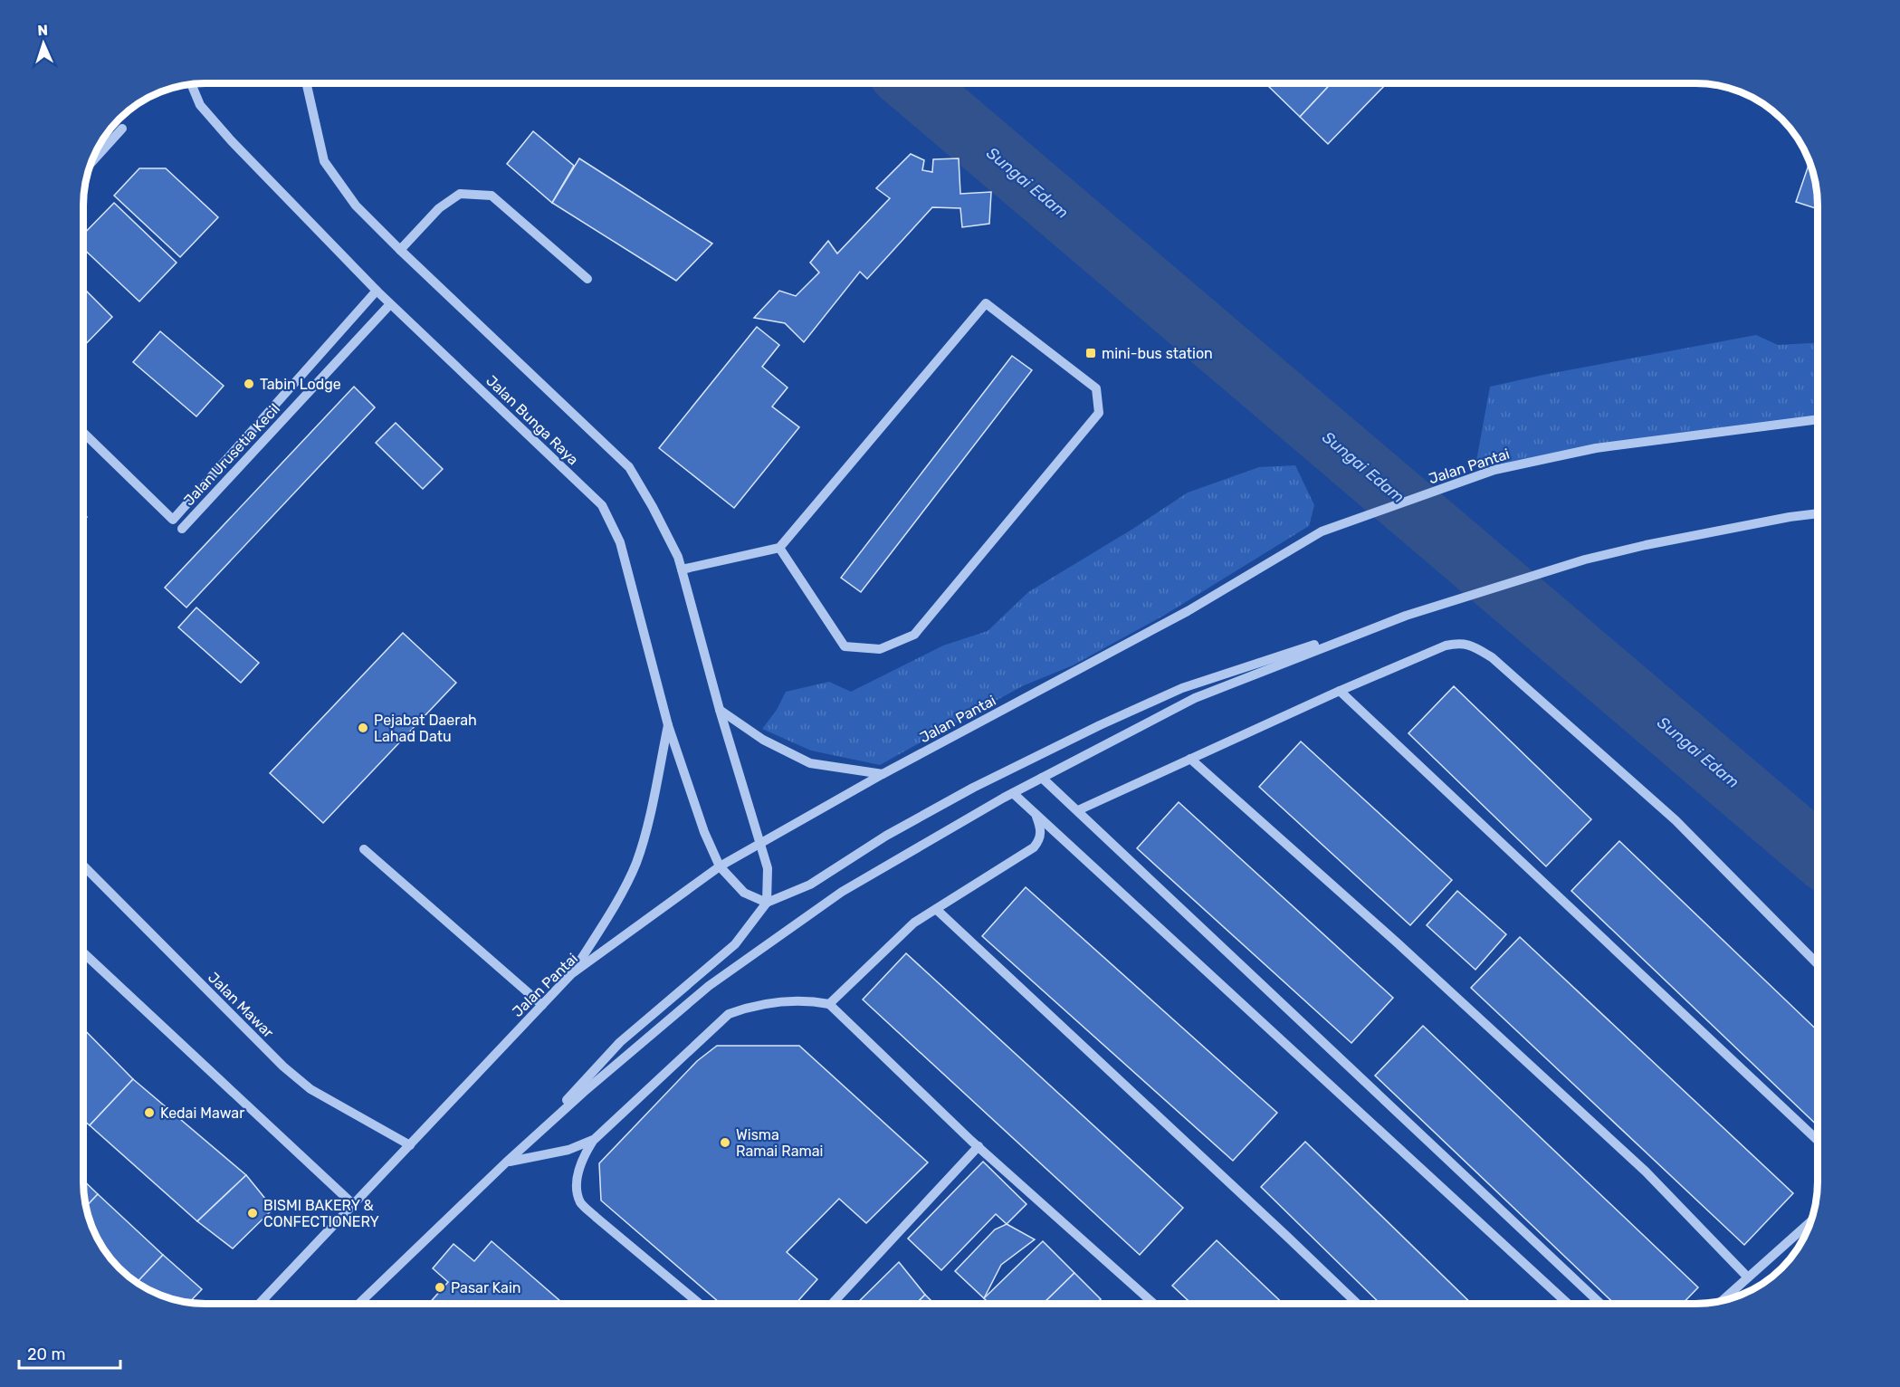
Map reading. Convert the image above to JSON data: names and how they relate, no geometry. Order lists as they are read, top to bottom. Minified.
{"streets":{"street":["Jalan Bunga Raya","Jalan Urusetia Kecil","Jalan Pantai","Jalan Mawar"]},"crossings":[["Jalan Bunga Raya","Jalan Urusetia Kecil"],["Jalan Bunga Raya","Jalan Pantai"],["Jalan Pantai","Jalan Mawar"]],"water":["Sungai Edam"],"places":{"transit":["mini-bus station"],"other":["Tabin Lodge","Pejabat Daerah Lahad Datu","Kedai Mawar","Wisma Ramai Ramai","BISMI BAKERY & CONFECTIONERY","Pasar Kain"]},"scale_bar":"20 m","north":"top"}
